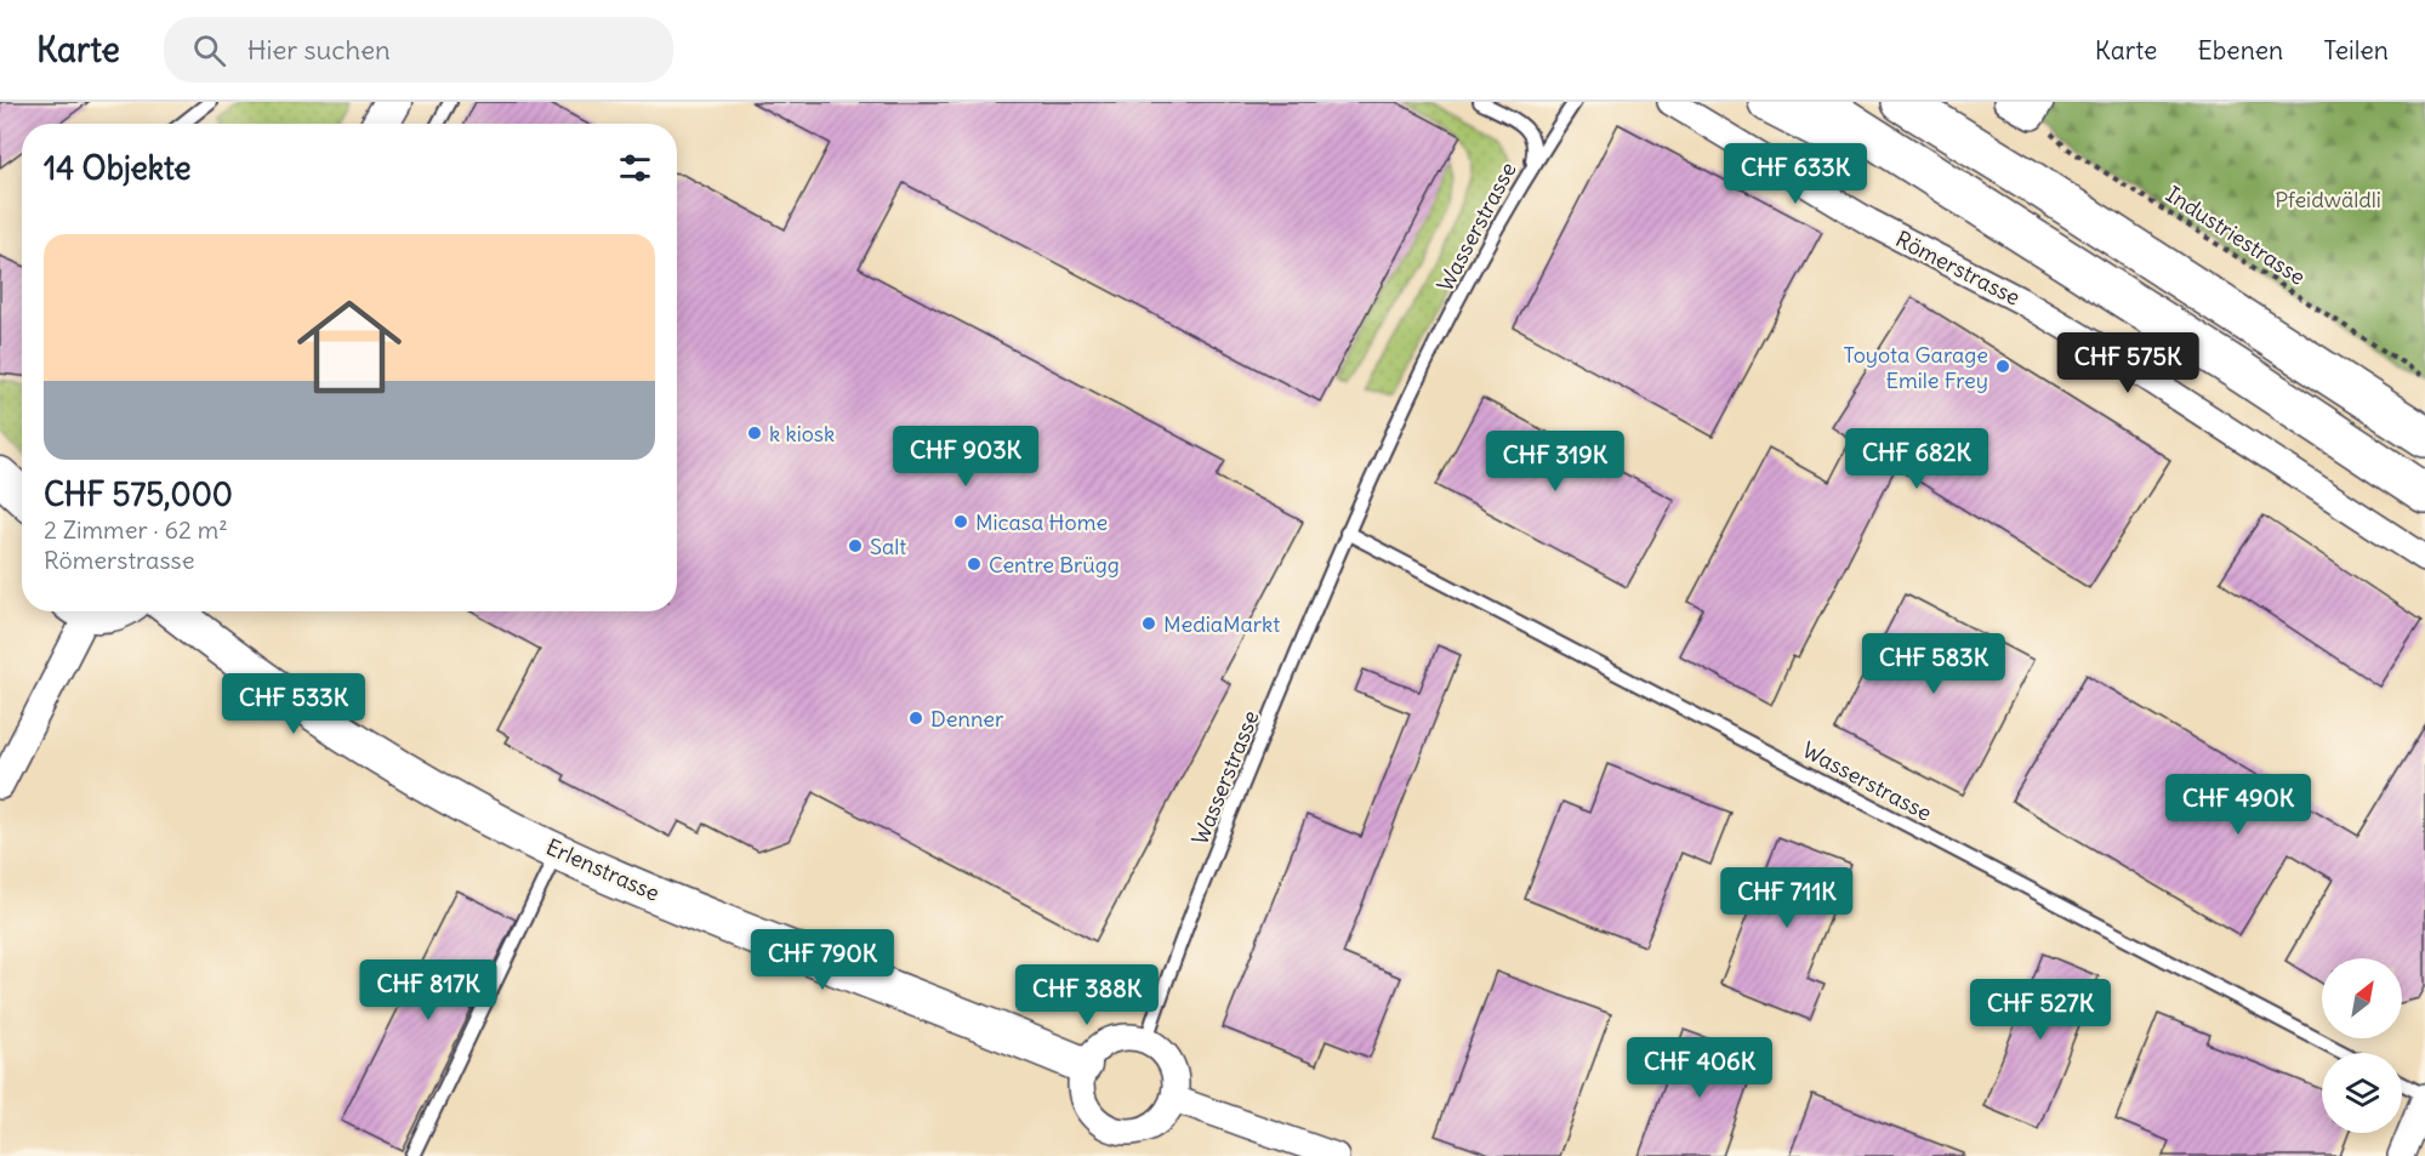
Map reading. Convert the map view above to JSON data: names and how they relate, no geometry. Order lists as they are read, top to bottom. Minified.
{"streets":{"street":["Römerstrasse","Erlenstrasse"],"lane":["Wasserstrasse"],"path":["Industriestrasse"]},"crossings":[["Wasserstrasse","Erlenstrasse"]],"parks":["Pfeidwäldli"],"places":["Toyota Garage Emile Frey","k kiosk","Micasa Home","Salt","Centre Brügg","MediaMarkt","Denner"],"north":"top right","page":{"header":"Karte","search":"Hier suchen","nav":["Karte","Ebenen","Teilen"],"heading":"14 Objekte","price":["CHF 633K","CHF 575K","CHF 903K","CHF 682K","CHF 319K","CHF 583K","CHF 533K","CHF 490K","CHF 711K","CHF 790K","CHF 817K","CHF 388K","CHF 527K","CHF 406K"],"list":[{"name":"CHF 575,000","note":"2 Zimmer · 62 m² · Römerstrasse"}]}}
